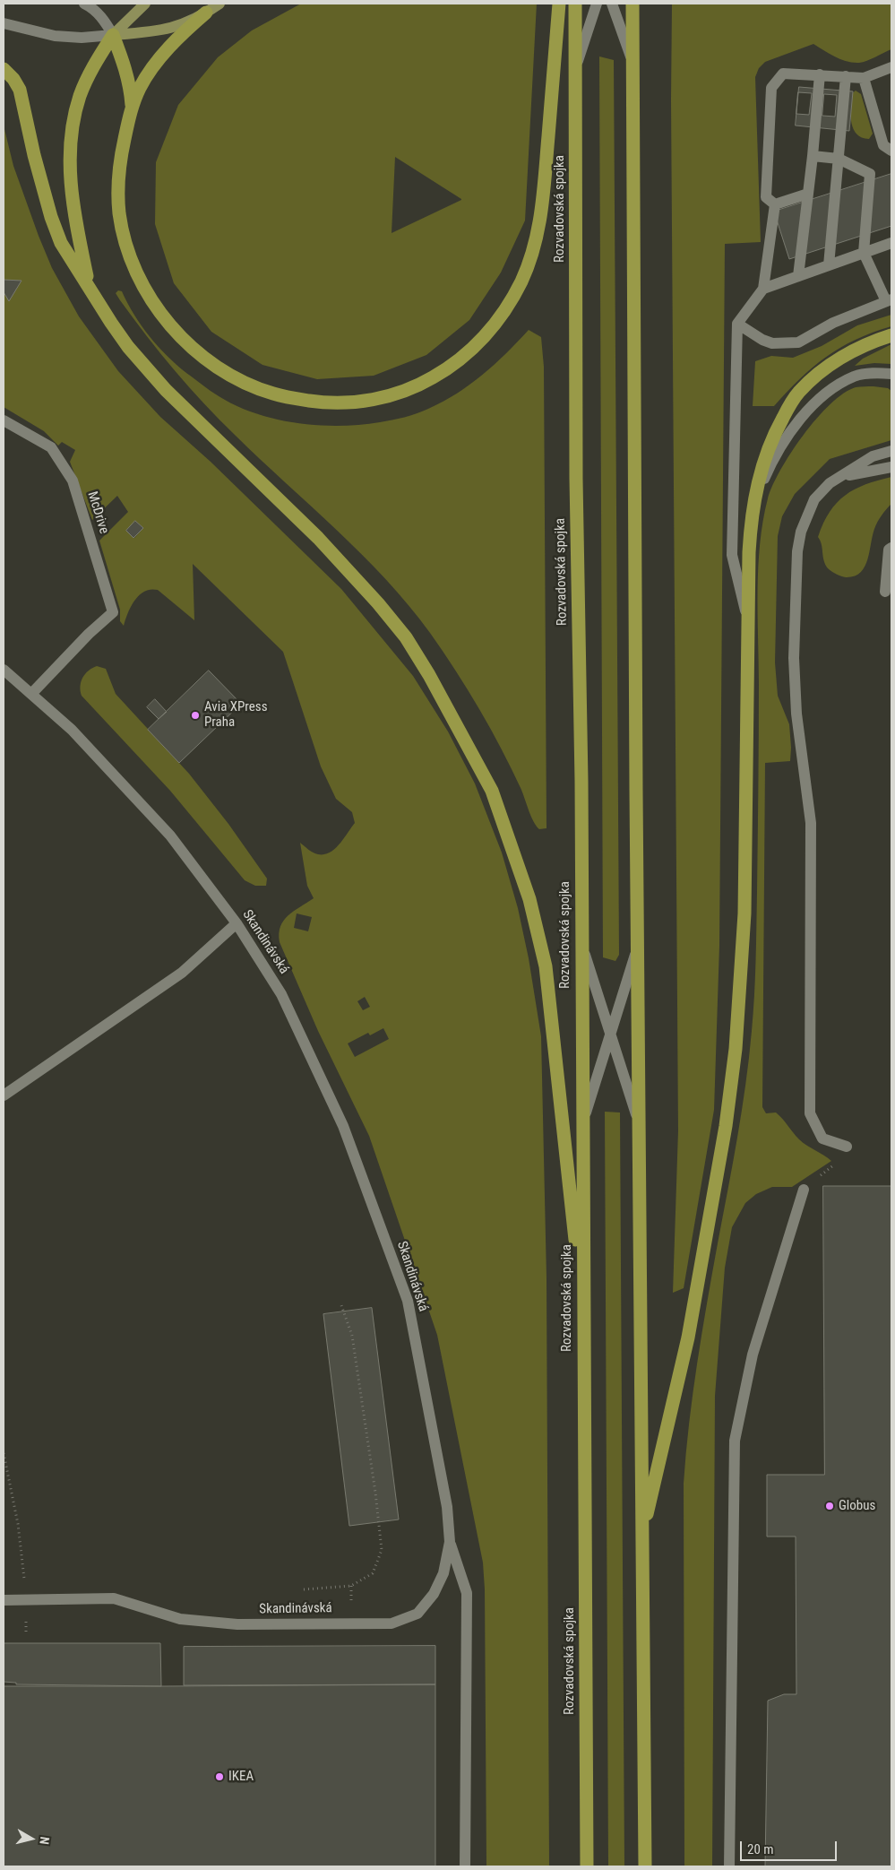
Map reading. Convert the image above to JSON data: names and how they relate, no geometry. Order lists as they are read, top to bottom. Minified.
{"streets":{"highway":["Rozvadovská spojka"],"street":["McDrive","Skandinávská"]},"crossings":[["McDrive","Skandinávská"]],"places":["Avia XPress Praha","Globus","IKEA"],"scale_bar":"20 m","north":"right"}
